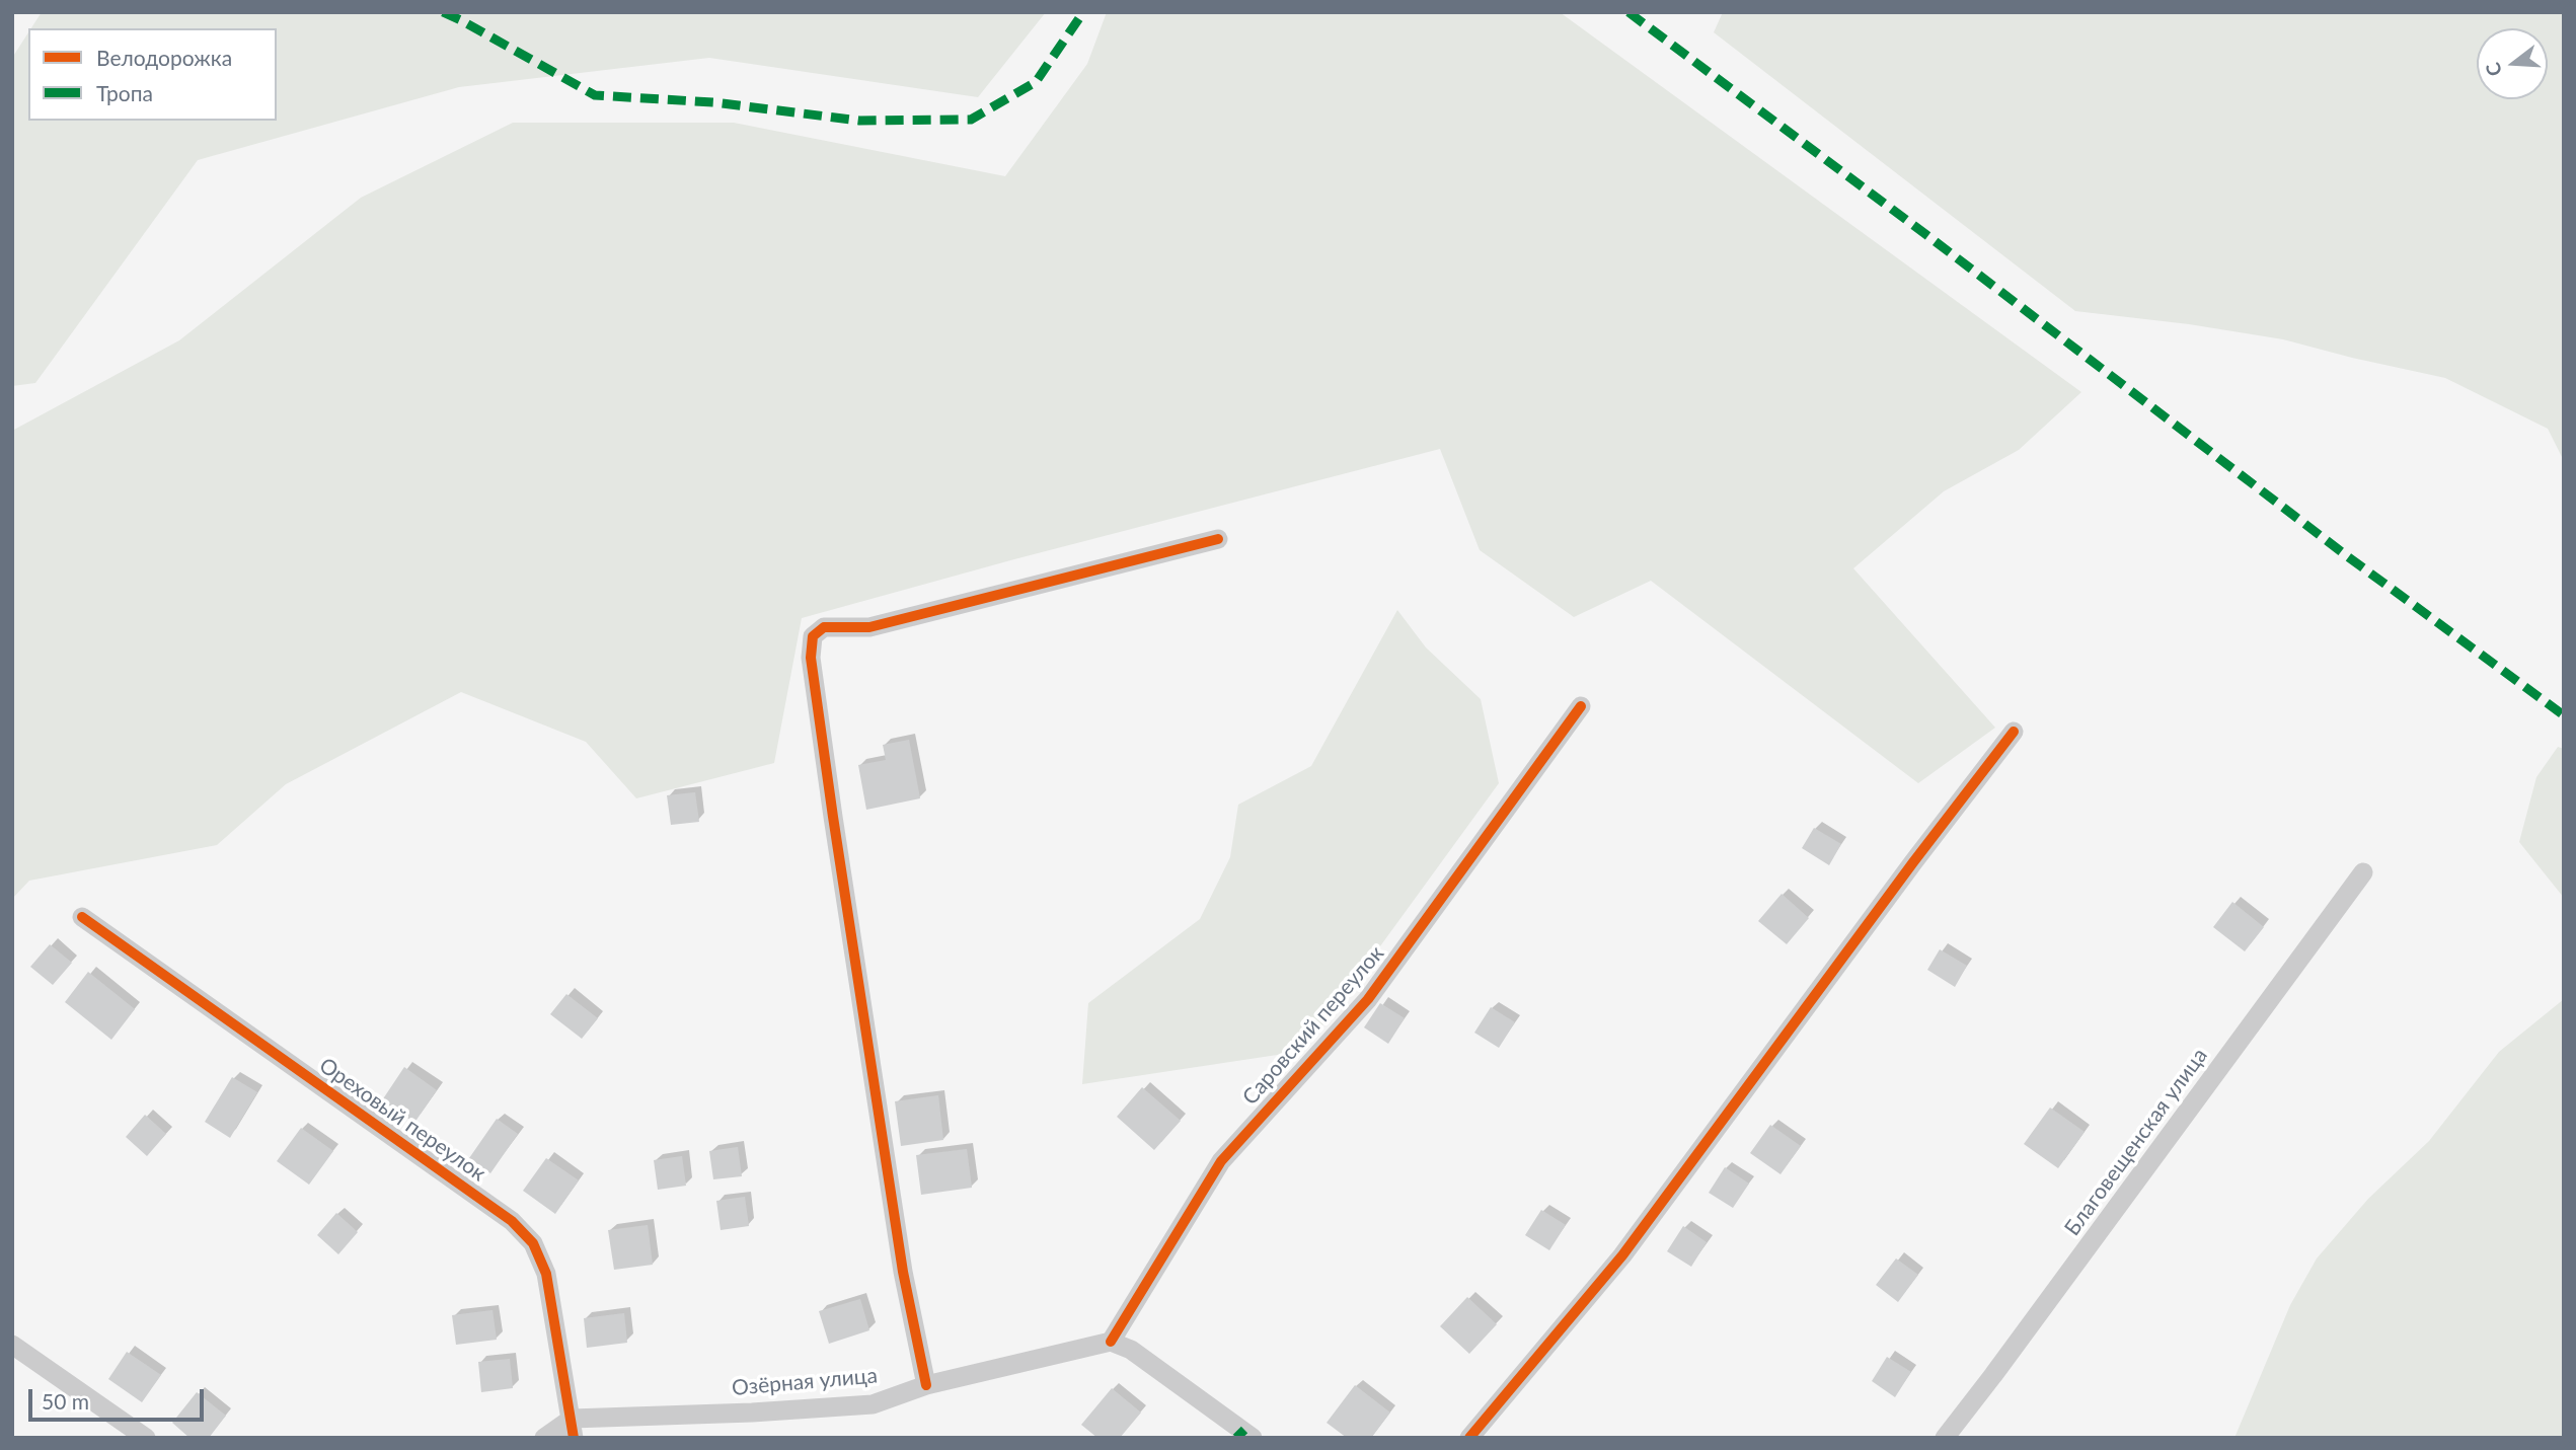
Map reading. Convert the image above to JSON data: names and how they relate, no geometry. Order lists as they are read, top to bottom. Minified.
{"streets":{"street":["Саровский переулок","Ореховый переулок","Благовещенская улица","Озёрная улица"]},"crossings":[["Саровский переулок","Озёрная улица"],["Ореховый переулок","Озёрная улица"]],"legend":["Велодорожка","Тропа"],"scale_bar":"50 m","north":"left"}
